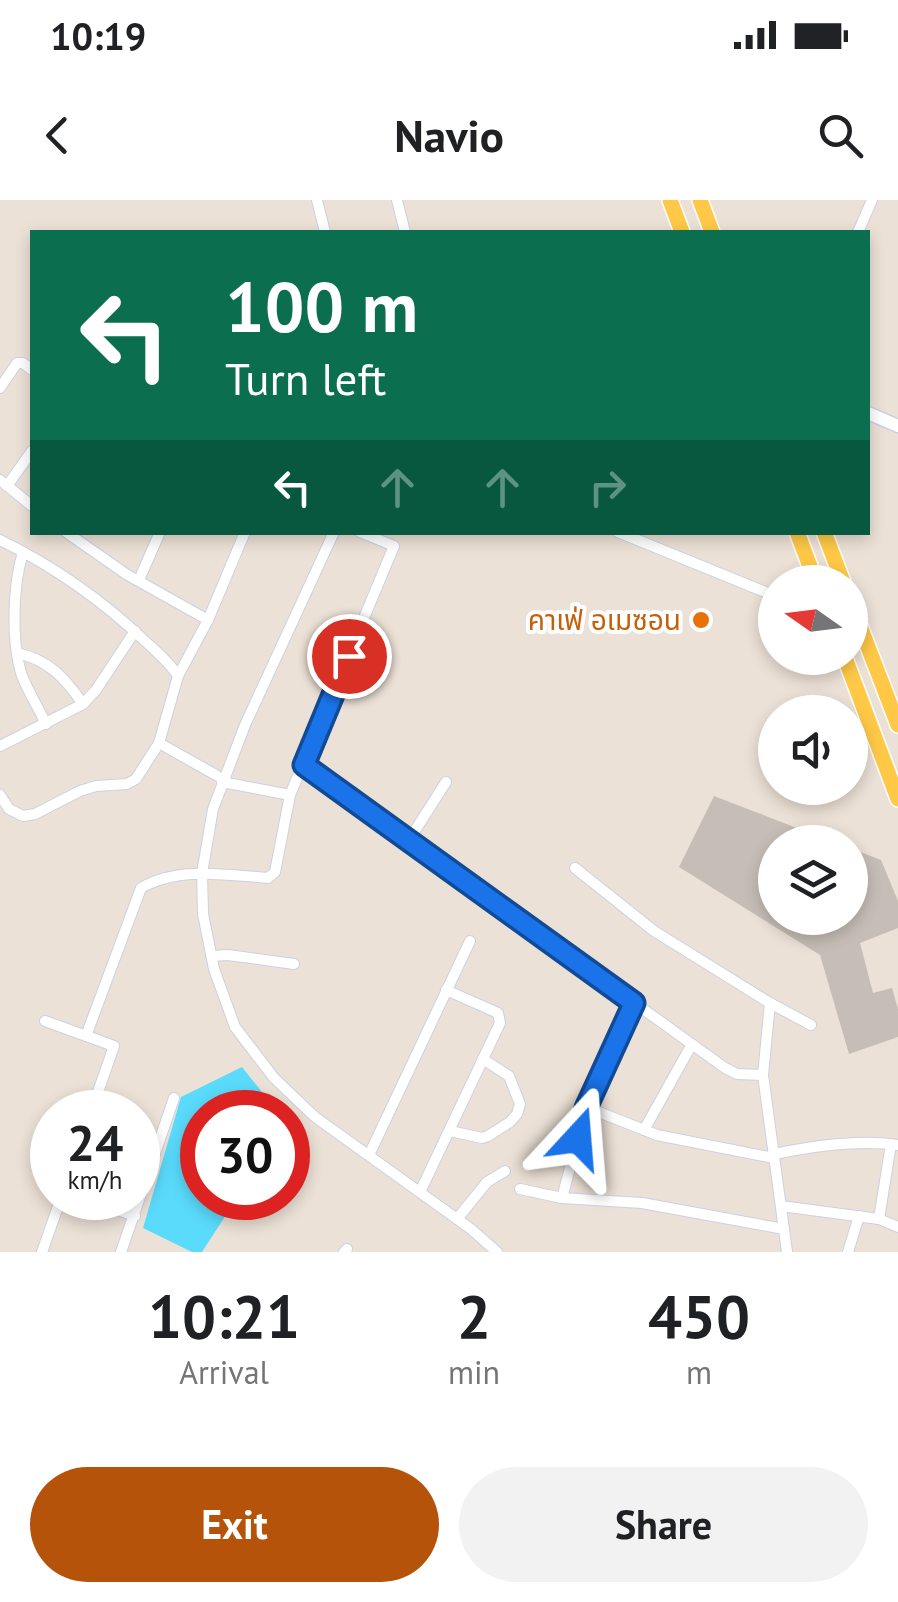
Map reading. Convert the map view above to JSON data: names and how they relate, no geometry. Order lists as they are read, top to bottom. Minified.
{"places":["คาเฟ่ อเมซอน"],"north":"left","page":{"status":"10:19","header":"Navio","turn":["100 m","Turn left"],"speed":"24 km/h","limit":"30","eta":["10:21","Arrival","2","min","450","m"],"buttons":["Exit","Share"]}}
